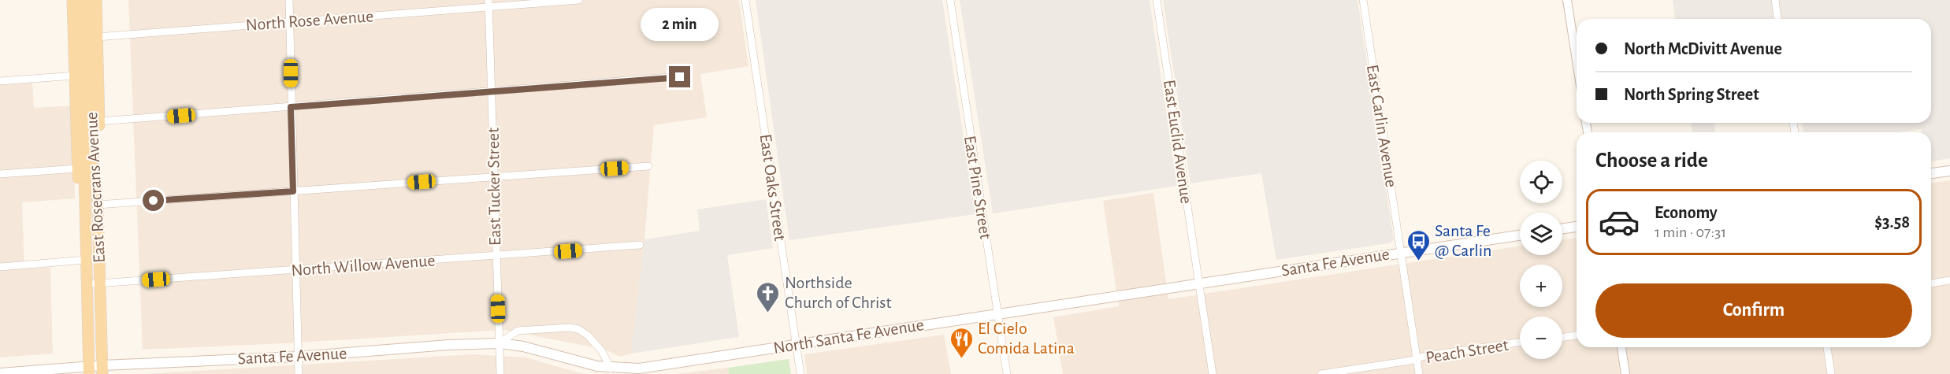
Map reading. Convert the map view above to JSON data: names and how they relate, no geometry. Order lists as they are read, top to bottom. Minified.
{"streets":{"main road":["East Rosecrans Avenue","Santa Fe Avenue","North Santa Fe Avenue"],"street":["North Rose Avenue","East Carlin Avenue","East Euclid Avenue","East Tucker Street","East Oaks Street","East Pine Street","North Willow Avenue","Peach Street"]},"crossings":[["North Rose Avenue","East Tucker Street"],["North Rose Avenue","East Rosecrans Avenue"],["East Carlin Avenue","Santa Fe Avenue"],["East Carlin Avenue","Peach Street"],["East Euclid Avenue","Santa Fe Avenue"],["East Euclid Avenue","North Santa Fe Avenue"],["East Tucker Street","Santa Fe Avenue"],["East Tucker Street","North Willow Avenue"],["East Tucker Street","North Santa Fe Avenue"],["East Rosecrans Avenue","Santa Fe Avenue"],["East Rosecrans Avenue","North Willow Avenue"],["East Oaks Street","North Santa Fe Avenue"],["East Pine Street","North Santa Fe Avenue"],["Santa Fe Avenue","North Santa Fe Avenue"]],"places":{"bus stop":["Santa Fe @ Carlin"],"church":["Northside Church of Christ"],"restaurant":["El Cielo Comida Latina"]},"page":{"bubble":"2 min","banner":["North McDivitt Avenue","North Spring Street"],"heading":"Choose a ride","map_buttons":["+","−"],"list":[{"name":"Economy","note":"1 min · 07:31","value":"$3.58"}],"buttons":"Confirm"}}
